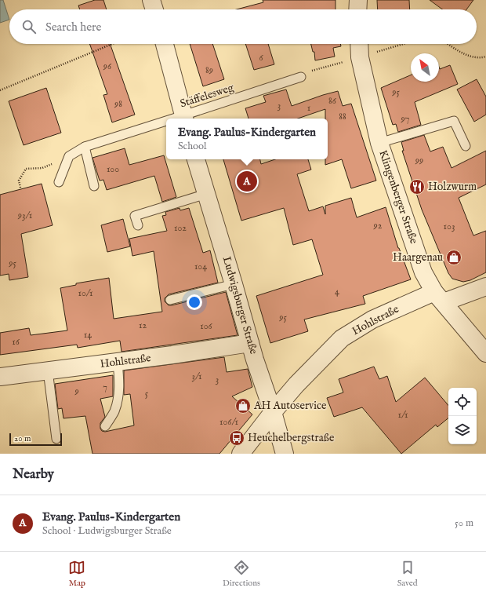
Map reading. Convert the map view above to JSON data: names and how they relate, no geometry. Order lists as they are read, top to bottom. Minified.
{"streets":{"street":["Klingenberger Straße","Ludwigsburger Straße","Hohlstraße"],"lane":["Stäffelesweg"]},"crossings":[["Klingenberger Straße","Hohlstraße"],["Ludwigsburger Straße","Hohlstraße"]],"places":{"restaurant":["Holzwurm"],"shop":["Haargenau","AH Autoservice"],"bus stop":["Heuchelbergstraße"]},"house_numbers":["6","96","89","95","86","98","3","1","88","97","99","100","93/1","92","103","102","95","104","4","10/1","95","12","106","14","16","3/1","3","7","9","5","1/1","106/1"],"scale_bar":"20 m","north":"top left","page":{"search":"Search here","popup":["Evang. Paulus-Kindergarten","School"],"pins":"A","scale":"20 m","heading":"Nearby","list":[{"mark":"A","name":"Evang. Paulus-Kindergarten","note":"School · Ludwigsburger Straße","value":"50 m"}],"nav":["Map","Directions","Saved"]}}
